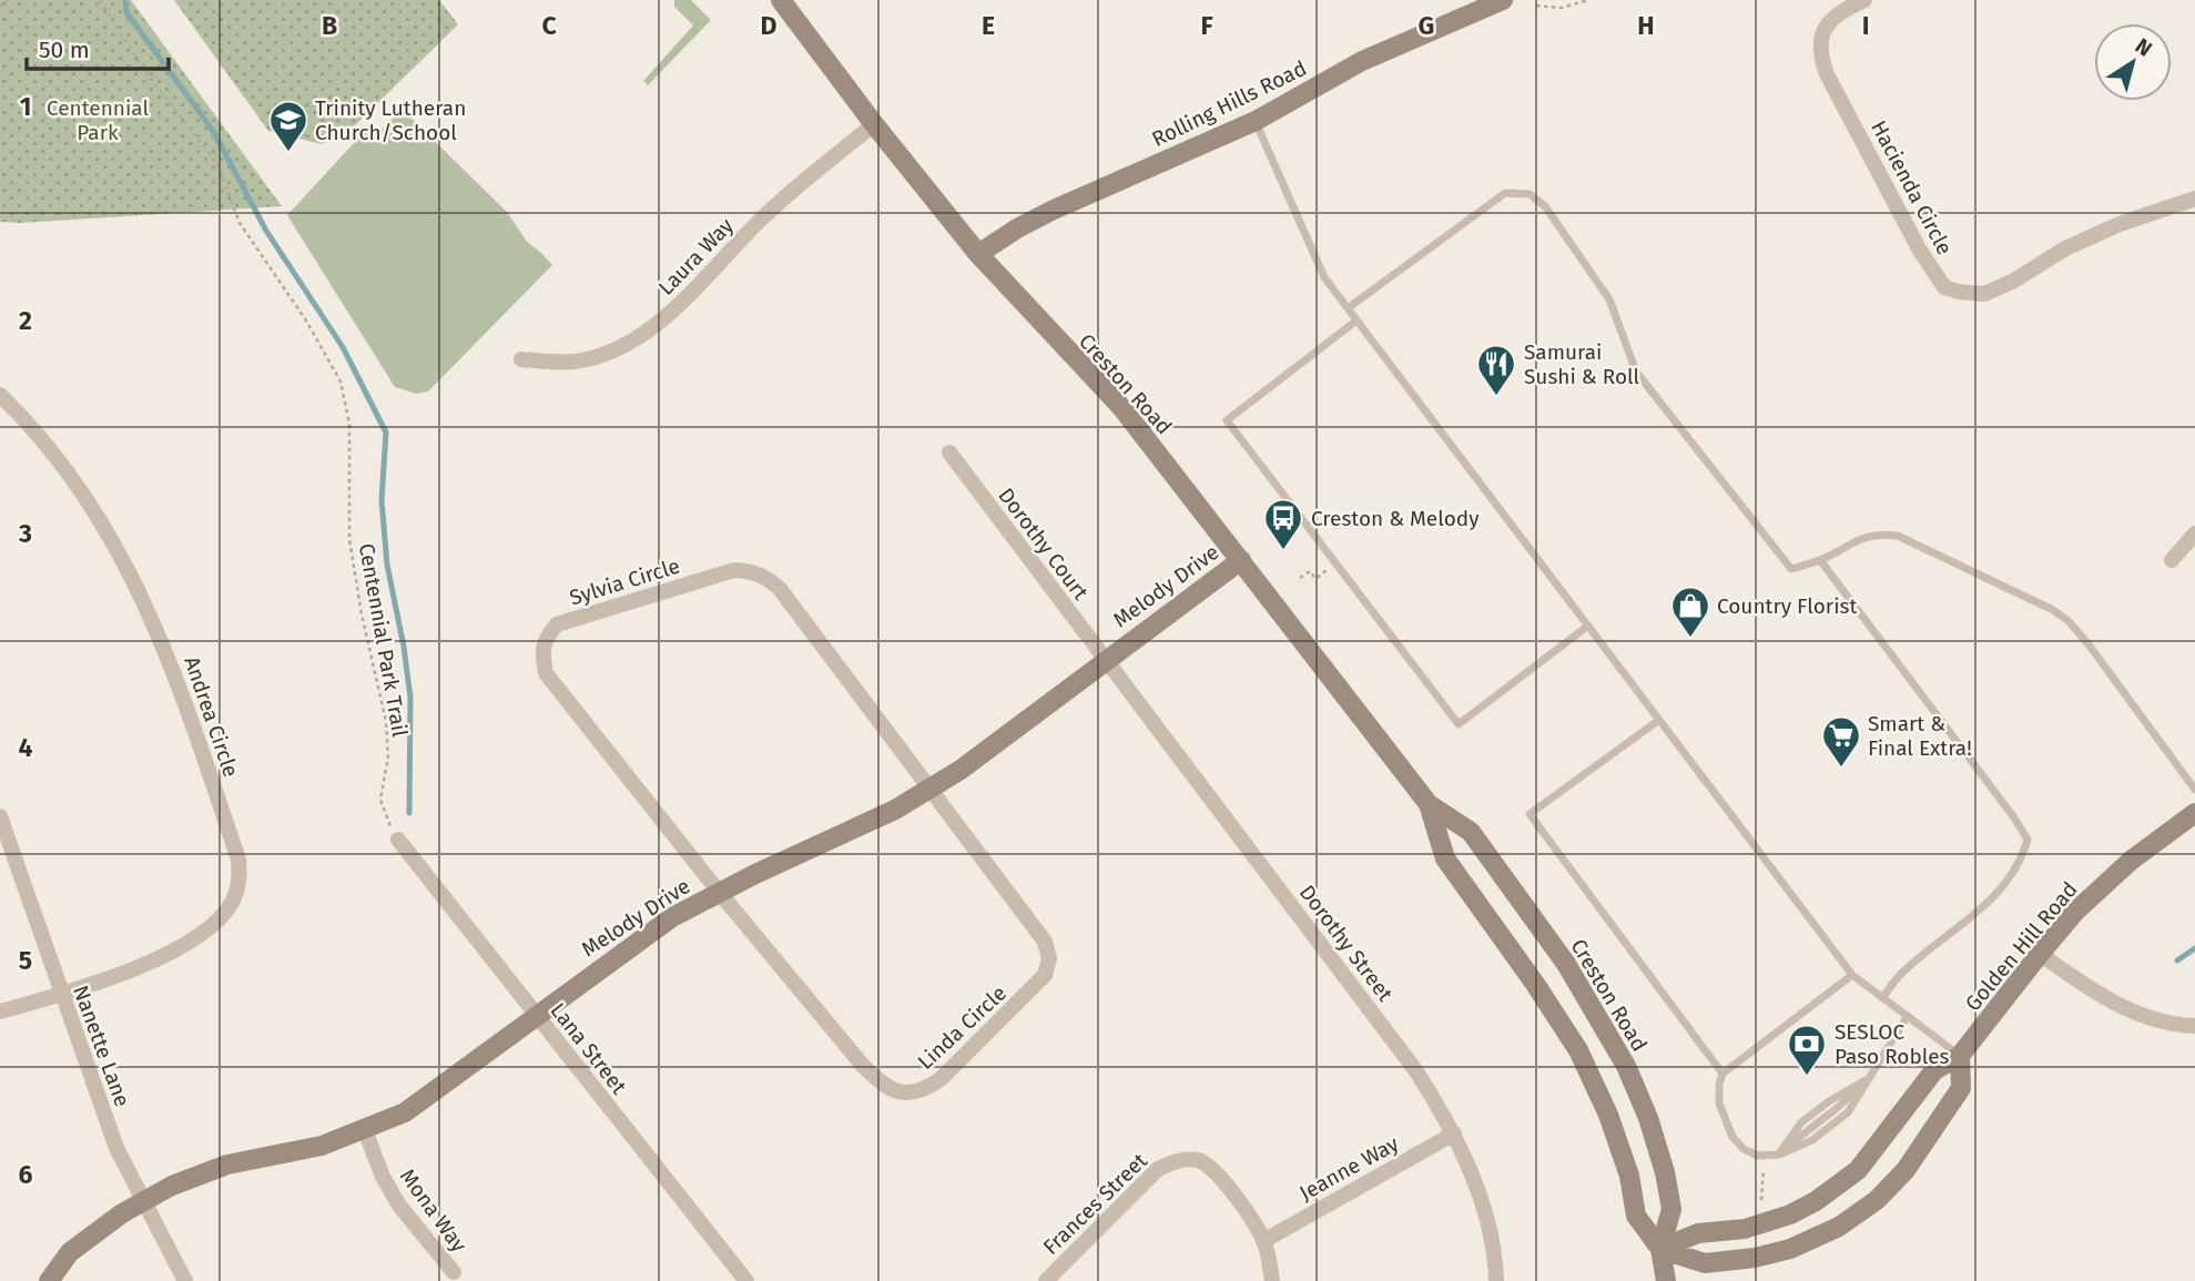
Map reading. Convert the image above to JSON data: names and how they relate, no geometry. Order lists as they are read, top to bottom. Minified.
{"streets":{"main road":["Rolling Hills Road","Creston Road","Melody Drive","Golden Hill Road"],"street":["Hacienda Circle","Laura Way","Dorothy Court","Sylvia Circle","Andrea Circle","Dorothy Street","Linda Circle","Nanette Lane","Lana Street","Jeanne Way","Frances Street","Mona Way"],"path":["Centennial Park Trail"]},"crossings":[["Rolling Hills Road","Creston Road"],["Laura Way","Creston Road"],["Creston Road","Melody Drive"],["Creston Road","Golden Hill Road"],["Dorothy Court","Melody Drive"],["Dorothy Court","Dorothy Street"],["Sylvia Circle","Melody Drive"],["Sylvia Circle","Linda Circle"],["Melody Drive","Dorothy Street"],["Melody Drive","Linda Circle"],["Melody Drive","Nanette Lane"],["Melody Drive","Lana Street"],["Melody Drive","Mona Way"],["Centennial Park Trail","Lana Street"],["Andrea Circle","Nanette Lane"],["Dorothy Street","Jeanne Way"],["Jeanne Way","Frances Street"]],"parks":["Centennial Park"],"places":{"school or university":["Trinity Lutheran Church/School"],"restaurant":["Samurai Sushi & Roll"],"bus stop":["Creston & Melody"],"shop":["Country Florist"],"supermarket":["Smart & Final Extra!"],"bank":["SESLOC Paso Robles"]},"scale_bar":"50 m","north":"top right","grid":{"columns":["B","C","D","E","F","G","H","I"],"rows":["1","2","3","4","5","6"]}}
